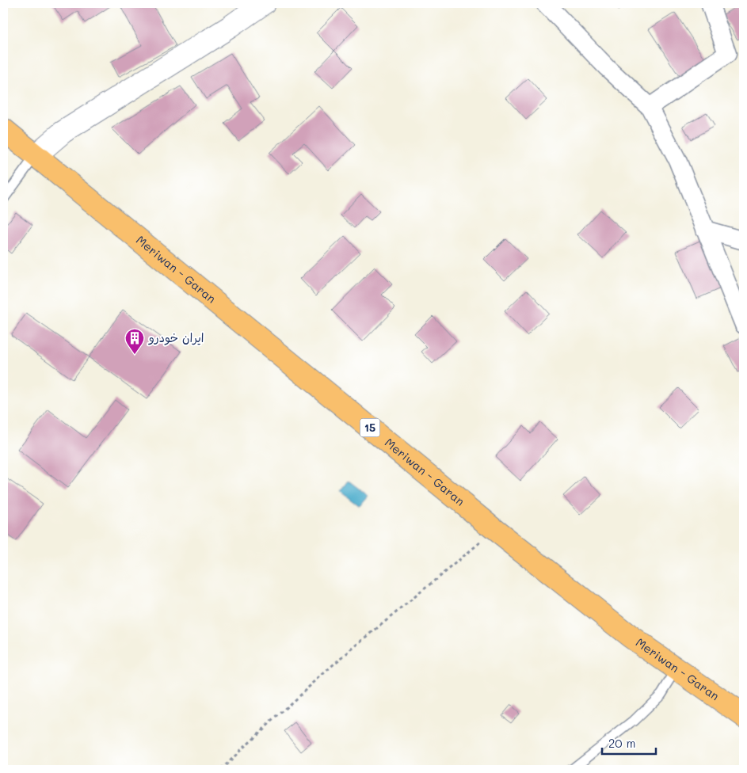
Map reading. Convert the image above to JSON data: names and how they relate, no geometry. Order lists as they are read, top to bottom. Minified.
{"streets":{"main road":["Meriwan - Garan","15"]},"places":{"building":["ایران خودرو"]},"scale_bar":"20 m"}
